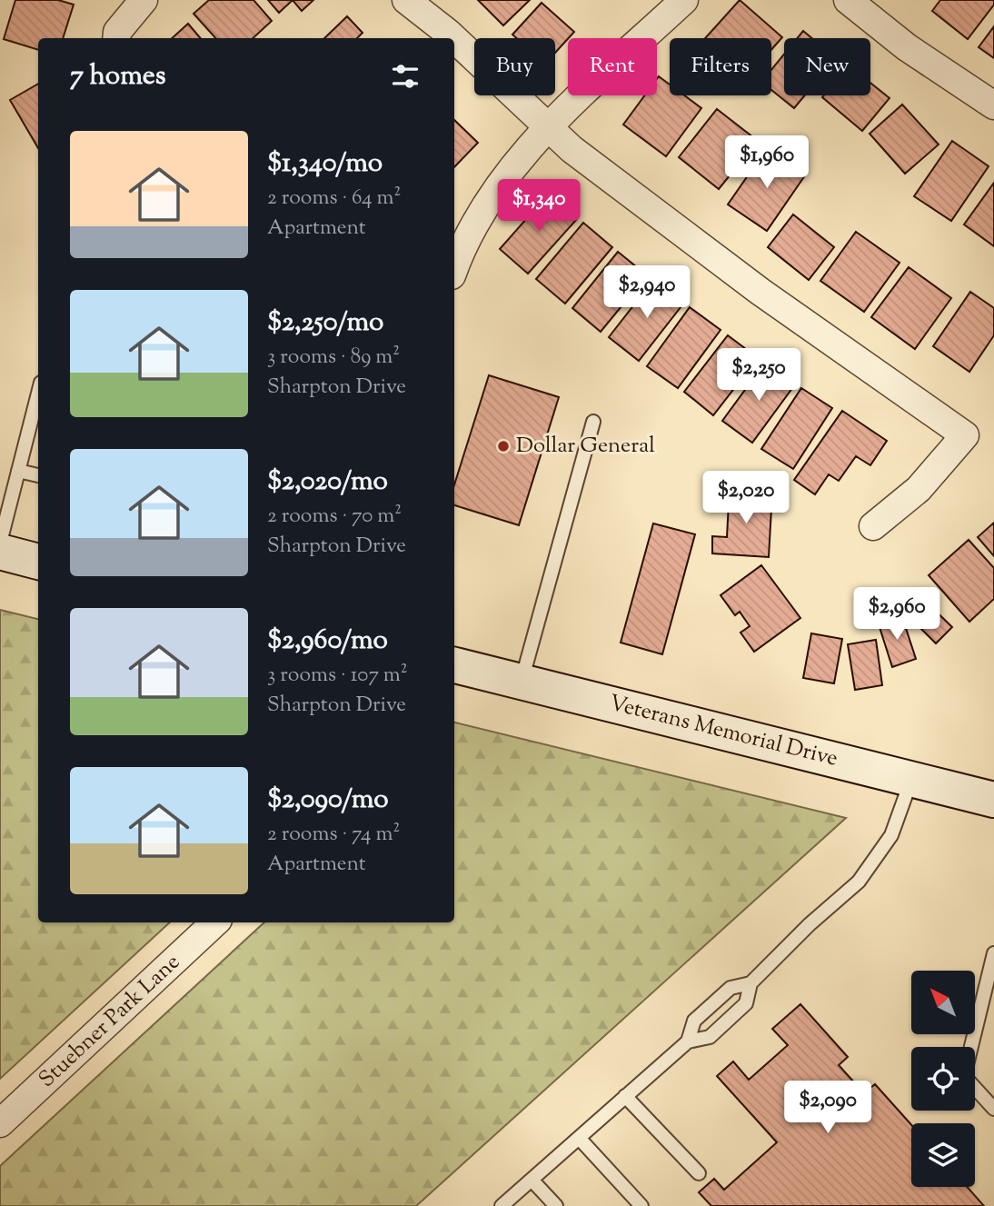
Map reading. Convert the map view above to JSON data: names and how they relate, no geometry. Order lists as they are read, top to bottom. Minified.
{"streets":{"main road":["Veterans Memorial Drive"],"street":["Stuebner Park Lane"]},"places":["Dollar General"],"north":"top left","page":{"chip":["Buy","Rent","Filters","New"],"heading":"7 homes","list":[{"name":"$1,340/mo","note":"2 rooms · 64 m² · Apartment"},{"name":"$2,250/mo","note":"3 rooms · 89 m² · Sharpton Drive"},{"name":"$2,020/mo","note":"2 rooms · 70 m² · Sharpton Drive"},{"name":"$2,960/mo","note":"3 rooms · 107 m² · Sharpton Drive"},{"name":"$2,090/mo","note":"2 rooms · 74 m² · Apartment"}],"price":["$1,960","$1,340","$2,940","$2,250","$2,020","$2,960","$2,090"]}}
